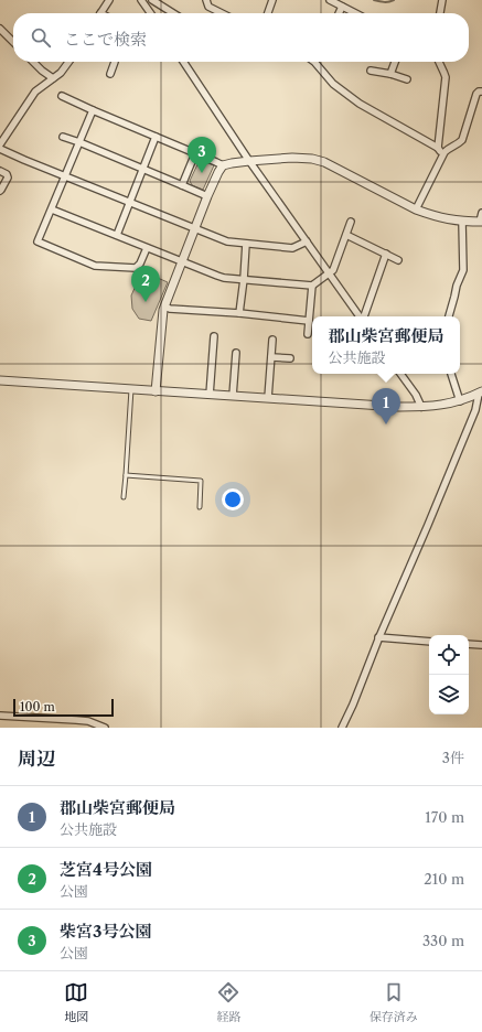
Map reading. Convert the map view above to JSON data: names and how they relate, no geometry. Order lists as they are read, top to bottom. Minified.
{"scale_bar":"100 m","page":{"search":"ここで検索","pins":["3","2","1"],"popup":["郡山柴宮郵便局","公共施設"],"scale":"100 m","heading":["周辺","3件"],"list":[{"mark":"1","name":"郡山柴宮郵便局","note":"公共施設","value":"170 m"},{"mark":"2","name":"芝宮4号公園","note":"公園","value":"210 m"},{"mark":"3","name":"柴宮3号公園","note":"公園","value":"330 m"}],"nav":["地図","経路","保存済み"]}}
